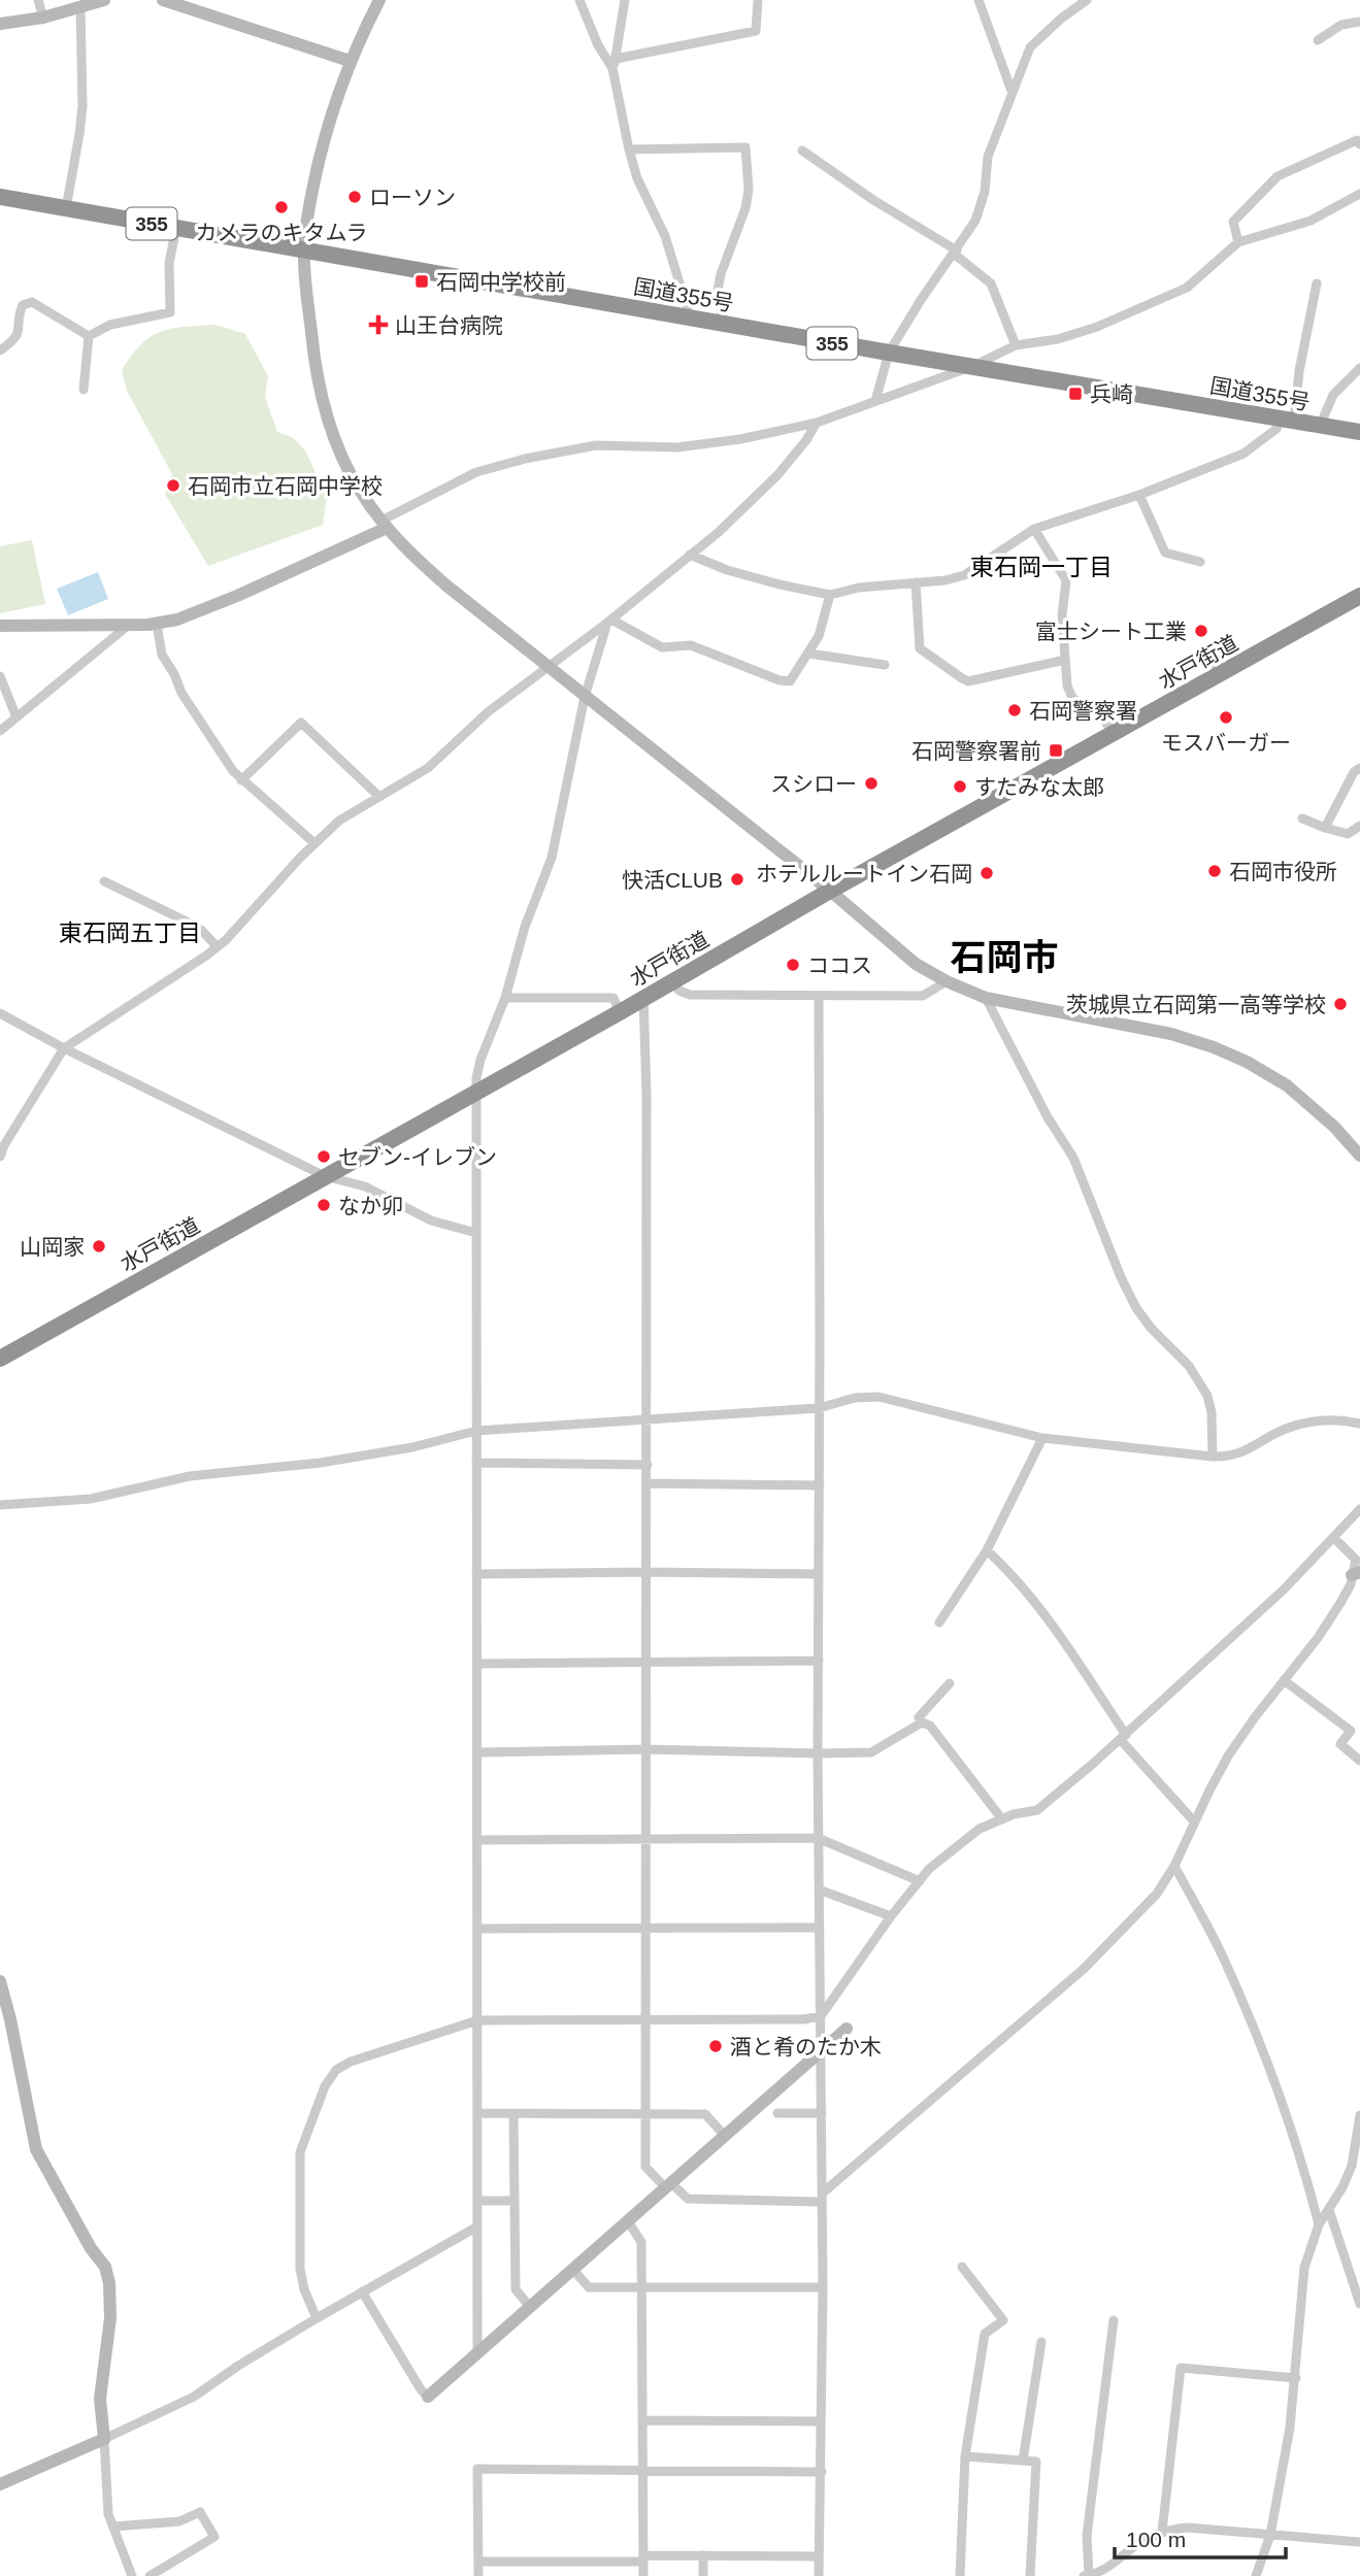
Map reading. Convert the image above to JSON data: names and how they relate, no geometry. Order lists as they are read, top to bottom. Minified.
{"streets":{"highway":["355","国道355号","水戸街道"]},"districts":["東石岡一丁目","東石岡五丁目","石岡市"],"places":{"other":["ローソン","カメラのキタムラ","石岡市立石岡中学校","富士シート工業","石岡警察署","モスバーガー","スシロー","すたみな太郎","石岡市役所","ホテルルートイン石岡","快活CLUB","ココス","茨城県立石岡第一高等学校","セブン-イレブン","なか卯","山岡家","酒と肴のたか木"],"transit":["石岡中学校前","兵崎","石岡警察署前"],"health":["山王台病院"]},"scale_bar":"100 m"}
